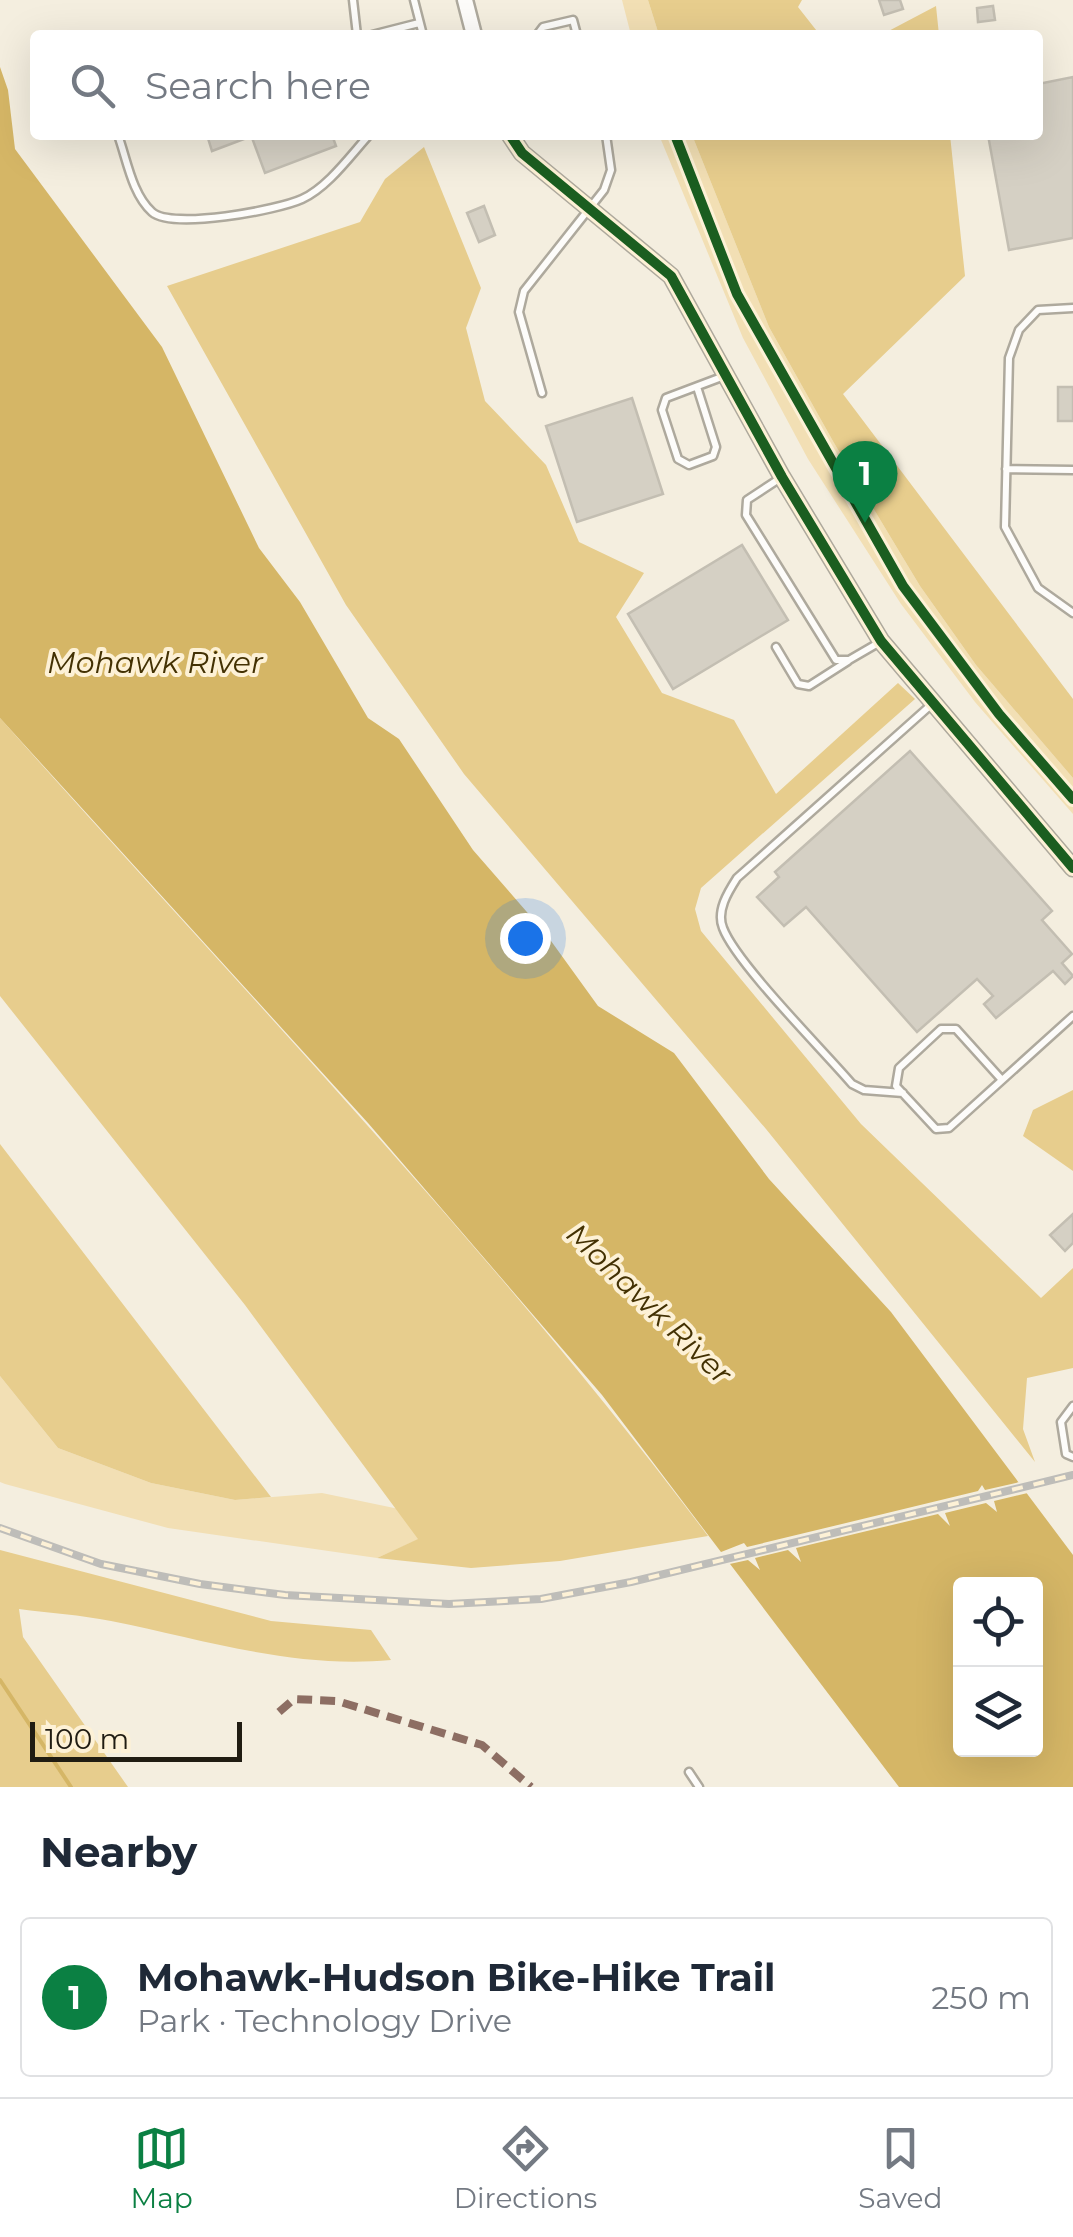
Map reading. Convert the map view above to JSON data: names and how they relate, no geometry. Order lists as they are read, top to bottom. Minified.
{"water":["Mohawk River"],"scale_bar":"100 m","page":{"search":"Search here","pins":"1","scale":"100 m","heading":"Nearby","list":[{"mark":"1","name":"Mohawk-Hudson Bike-Hike Trail","note":"Park · Technology Drive","value":"250 m"}],"nav":["Map","Directions","Saved"]}}
